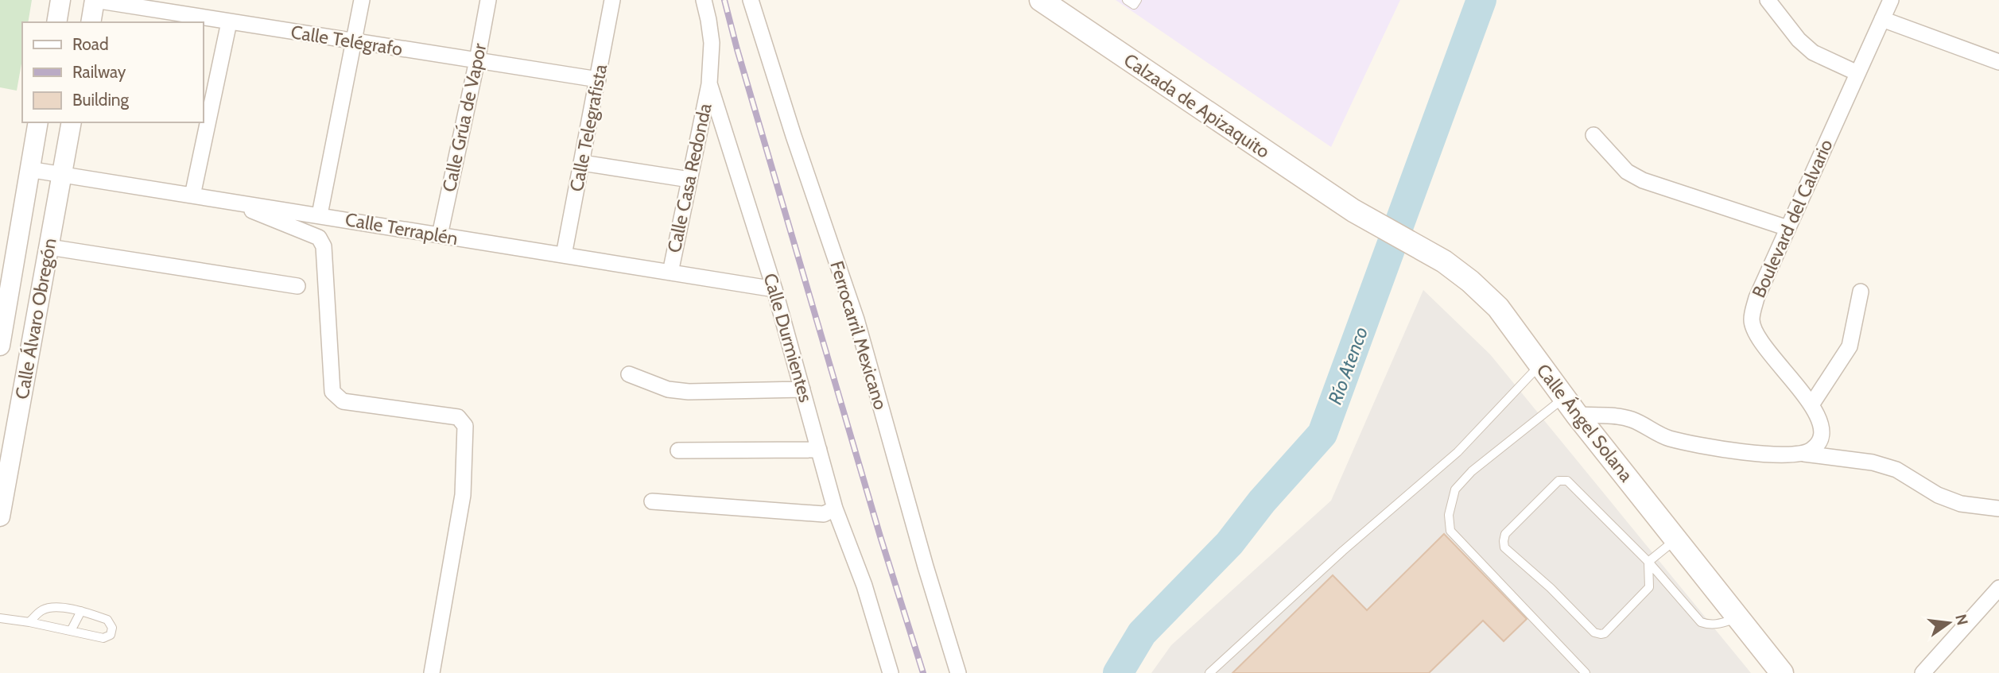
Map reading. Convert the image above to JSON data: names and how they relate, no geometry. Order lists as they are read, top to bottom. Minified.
{"streets":{"main road":["Calzada de Apizaquito","Calle Ángel Solana"],"street":["Calle Telégrafo","Calle Grúa de Vapor","Calle Telegrafista","Calle Casa Redonda","Boulevard del Calvario","Calle Terraplén","Calle Álvaro Obregón","Ferrocarril Mexicano","Calle Durmientes"]},"crossings":[["Calle Telégrafo","Calle Grúa de Vapor"],["Calle Telégrafo","Calle Telegrafista"],["Calzada de Apizaquito","Calle Ángel Solana"],["Calle Grúa de Vapor","Calle Terraplén"],["Calle Telegrafista","Calle Terraplén"],["Calle Casa Redonda","Calle Terraplén"],["Calle Casa Redonda","Calle Durmientes"],["Calle Terraplén","Calle Álvaro Obregón"],["Calle Terraplén","Calle Durmientes"]],"water":["Río Atenco"],"legend":["Road","Railway","Building"],"north":"right"}
